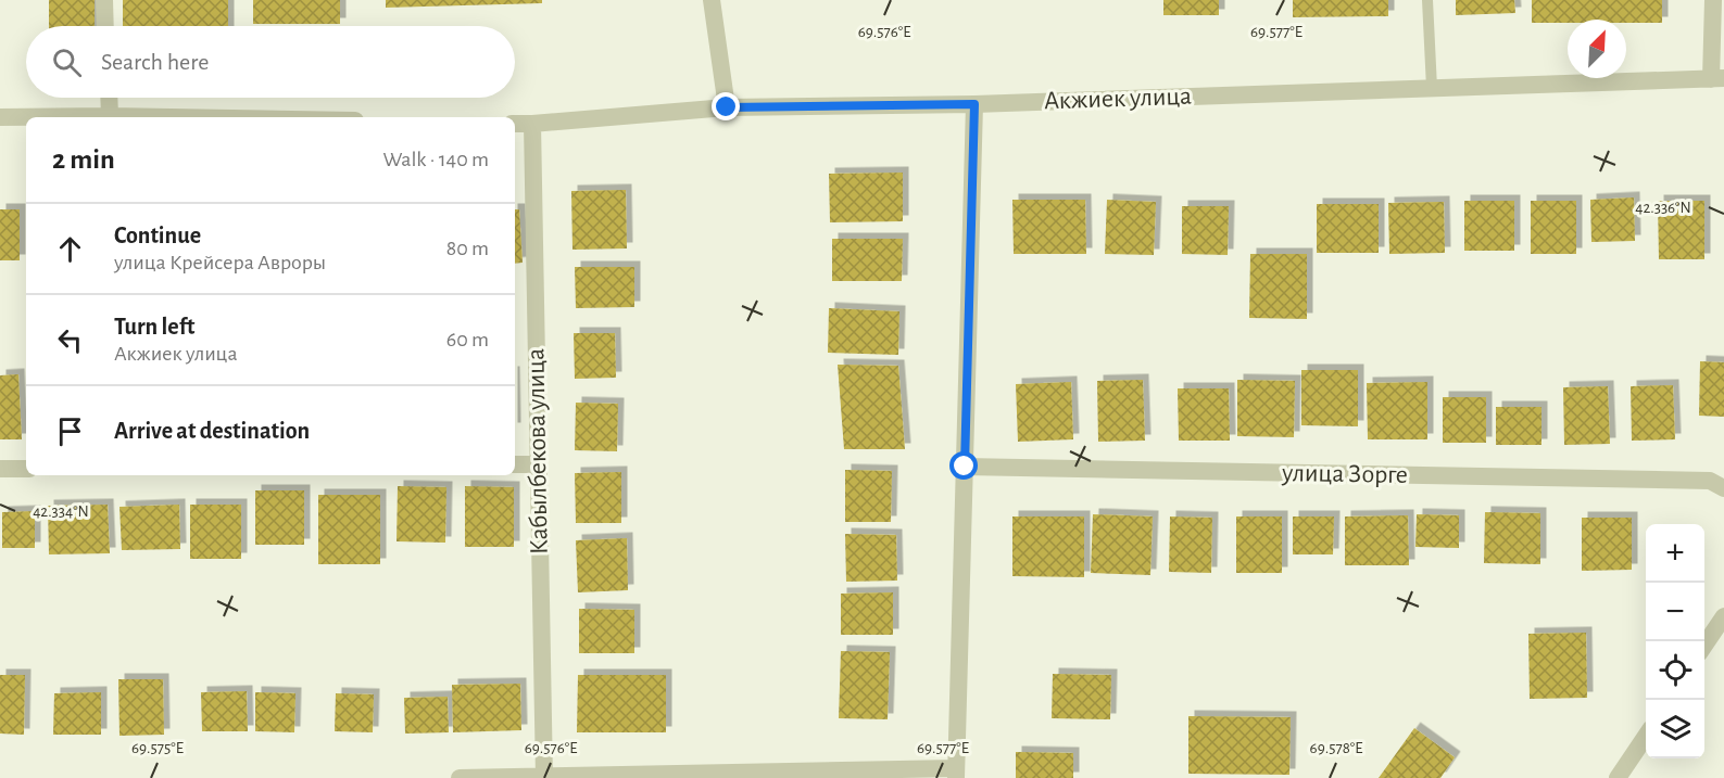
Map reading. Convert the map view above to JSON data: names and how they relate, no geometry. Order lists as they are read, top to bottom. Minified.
{"streets":{"street":["Акжиек улица","Кабылбекова улица","улица Зорге"]},"crossings":[["Акжиек улица","Кабылбекова улица"]],"north":"top right","page":{"search":"Search here","heading":["2 min","Walk · 140 m"],"list":[["Continue","улица Крейсера Авроры","80 m"],["Turn left","Акжиек улица","60 m"],"Arrive at destination"],"map_buttons":["+","−"]},"coordinates":["69.576°E","69.577°E","42.336°N","42.334°N","69.575°E","69.578°E"]}
